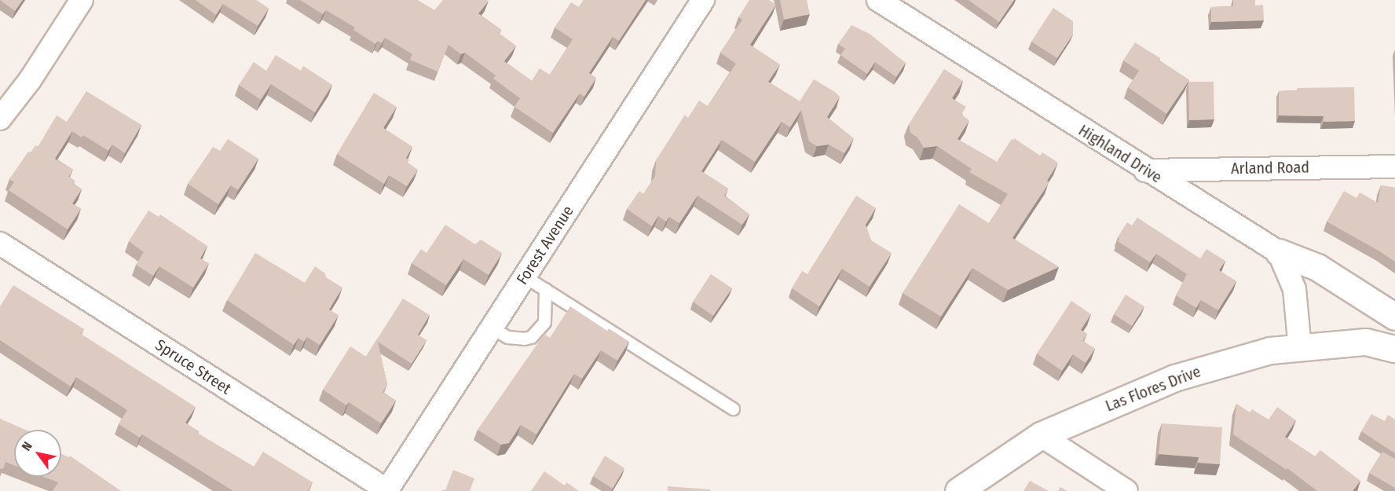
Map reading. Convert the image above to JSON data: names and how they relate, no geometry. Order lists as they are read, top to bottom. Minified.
{"streets":{"street":["Highland Drive","Arland Road","Forest Avenue","Spruce Street","Las Flores Drive"]},"crossings":[["Highland Drive","Arland Road"],["Forest Avenue","Spruce Street"]],"north":"top left"}
